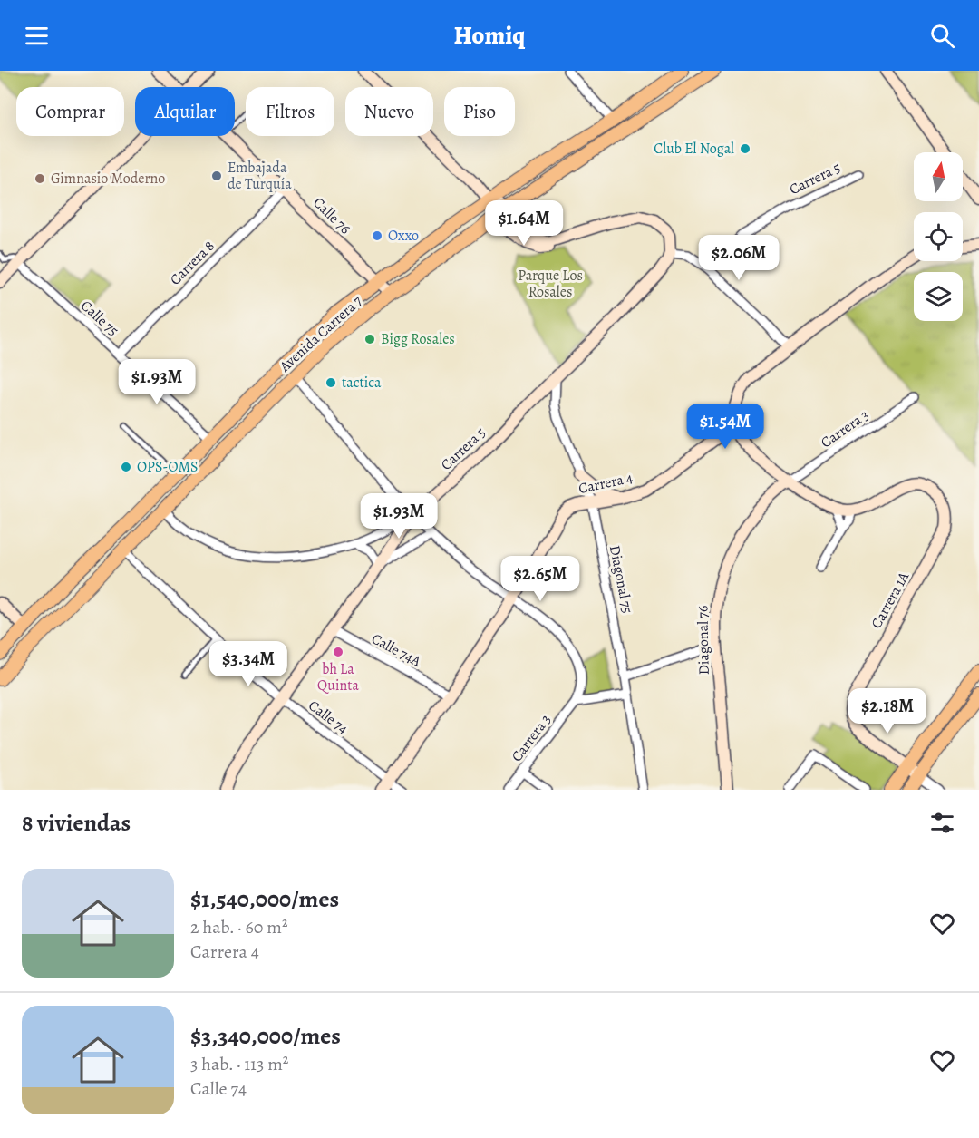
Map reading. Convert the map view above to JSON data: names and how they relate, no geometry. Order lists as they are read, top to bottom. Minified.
{"streets":{"main road":["Avenida Carrera 7"],"street":["Carrera 5","Calle 76","Carrera 8","Calle 75","Carrera 3","Carrera 4","Diagonal 75","Carrera 1A","Diagonal 76","Calle 74A","Calle 74"]},"crossings":[["Carrera 5","Diagonal 75"],["Carrera 5","Calle 74A"],["Carrera 5","Calle 74"],["Calle 76","Carrera 8"],["Calle 76","Avenida Carrera 7"],["Carrera 8","Calle 75"],["Calle 75","Avenida Carrera 7"],["Avenida Carrera 7","Calle 74"],["Carrera 3","Diagonal 76"],["Carrera 4","Diagonal 75"],["Carrera 4","Calle 74A"],["Carrera 4","Calle 74"]],"parks":["Parque Los Rosales"],"places":["Club El Nogal","Embajada de Turquía","Gimnasio Moderno","Oxxo","Bigg Rosales","tactica","OPS-OMS","bh La Quinta"],"north":"top","page":{"header":"Homiq","chip":["Comprar","Alquilar","Filtros","Nuevo","Piso"],"price":["$1.64M","$2.06M","$1.93M","$1.54M","$1.93M","$2.65M","$3.34M","$2.18M"],"heading":"8 viviendas","list":[{"name":"$1,540,000/mes","note":"2 hab. · 60 m² · Carrera 4"},{"name":"$3,340,000/mes","note":"3 hab. · 113 m² · Calle 74"}]}}
